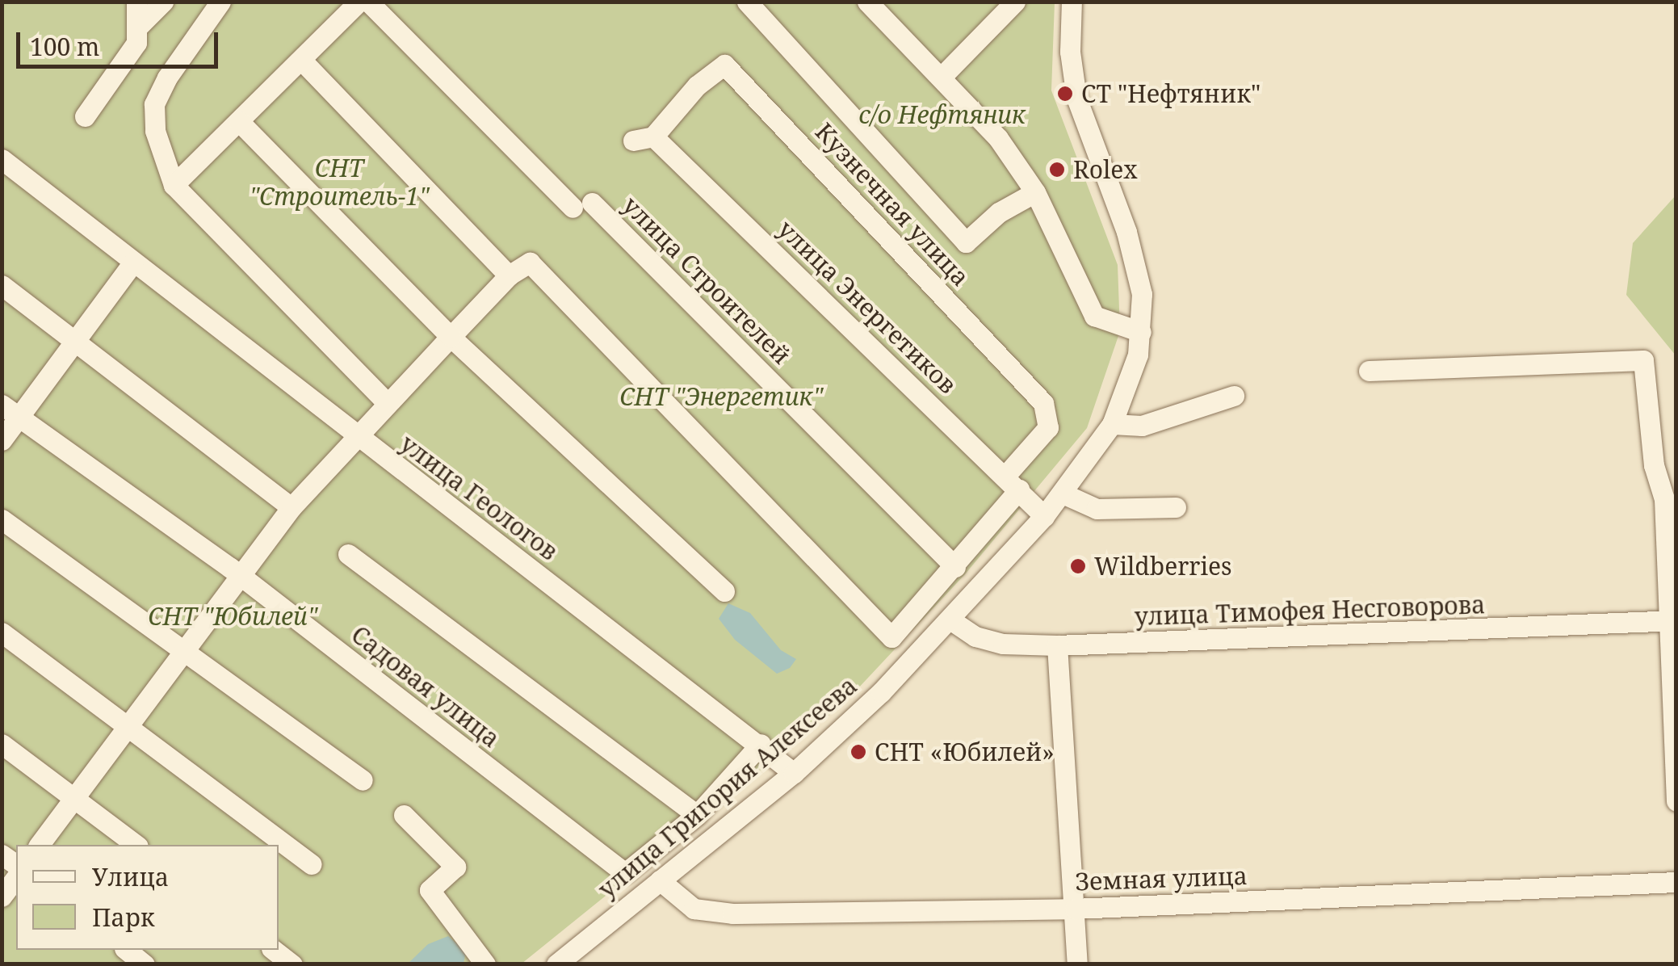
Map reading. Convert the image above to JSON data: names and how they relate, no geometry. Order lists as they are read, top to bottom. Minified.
{"streets":{"street":["Кузнечная улица","улица Строителей","улица Энергетиков","улица Геологов","улица Тимофея Несговорова","Садовая улица","улица Григория Алексеева","Земная улица"]},"crossings":[["Кузнечная улица","улица Энергетиков"],["улица Энергетиков","улица Григория Алексеева"],["улица Геологов","Садовая улица"],["улица Геологов","улица Григория Алексеева"],["улица Тимофея Несговорова","улица Григория Алексеева"],["улица Григория Алексеева","Земная улица"]],"parks":["с/о Нефтяник","СНТ \"Строитель-1\"","СНТ \"Энергетик\"","СНТ \"Юбилей\""],"places":["СТ \"Нефтяник\"","Rolex","Wildberries","СНТ «Юбилей»"],"legend":["Улица","Парк"],"scale_bar":"100 m"}
